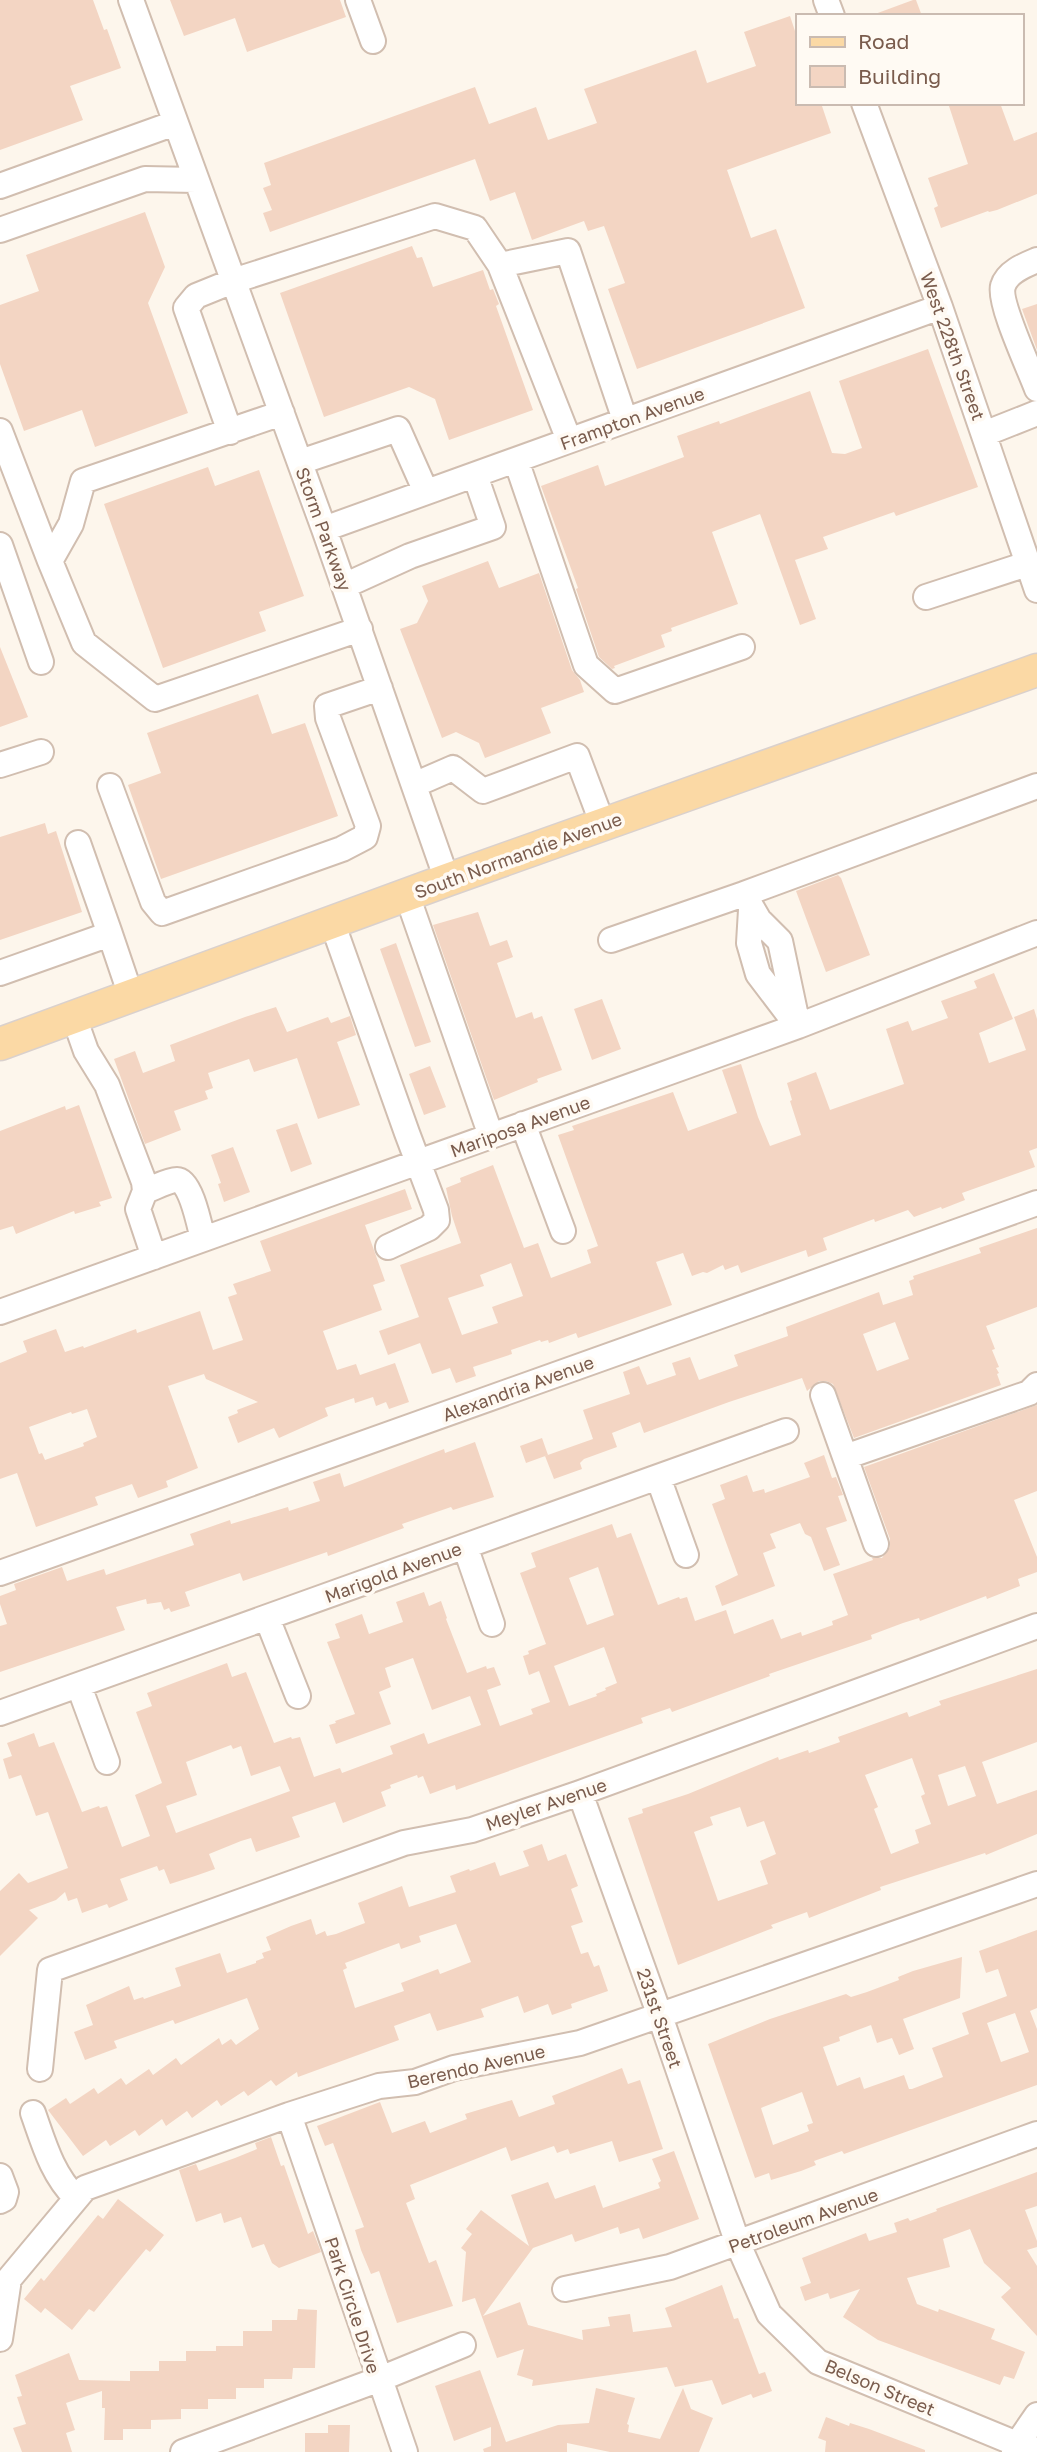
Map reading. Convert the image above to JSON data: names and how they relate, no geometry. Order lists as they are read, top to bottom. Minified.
{"streets":{"main road":["South Normandie Avenue"],"street":["West 228th Street","Frampton Avenue","Storm Parkway","Mariposa Avenue","Alexandria Avenue","Marigold Avenue","Meyler Avenue","231st Street","Berendo Avenue","Petroleum Avenue","Park Circle Drive","Belson Street"]},"crossings":[["West 228th Street","Frampton Avenue"],["Frampton Avenue","Storm Parkway"],["Storm Parkway","South Normandie Avenue"],["Meyler Avenue","231st Street"],["231st Street","Berendo Avenue"],["231st Street","Petroleum Avenue"],["231st Street","Belson Street"],["Berendo Avenue","Park Circle Drive"],["Petroleum Avenue","Belson Street"]],"legend":["Road","Building"]}
